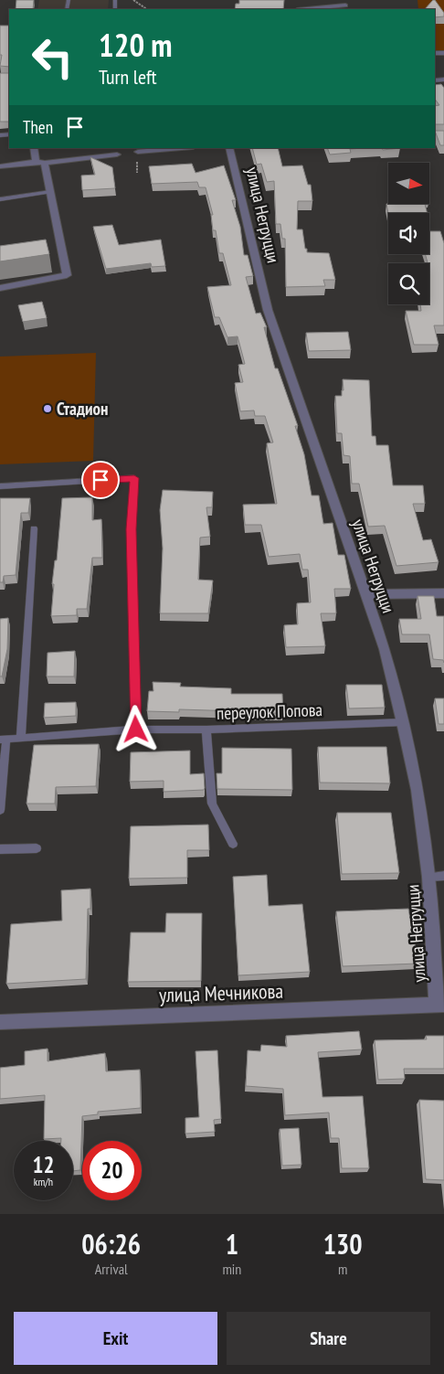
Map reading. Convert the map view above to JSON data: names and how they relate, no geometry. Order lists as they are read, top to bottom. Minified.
{"streets":{"street":["улица Негруцци","улица Мечникова"],"lane":["переулок Попова"]},"crossings":[["улица Негруцци","переулок Попова"],["улица Негруцци","улица Мечникова"]],"places":["Стадион"],"north":"right","page":{"turn":["120 m","Turn left"],"then":"Then","speed":"12 km/h","limit":"20","eta":["06:26","Arrival","1","min","130","m"],"buttons":["Exit","Share"]}}
